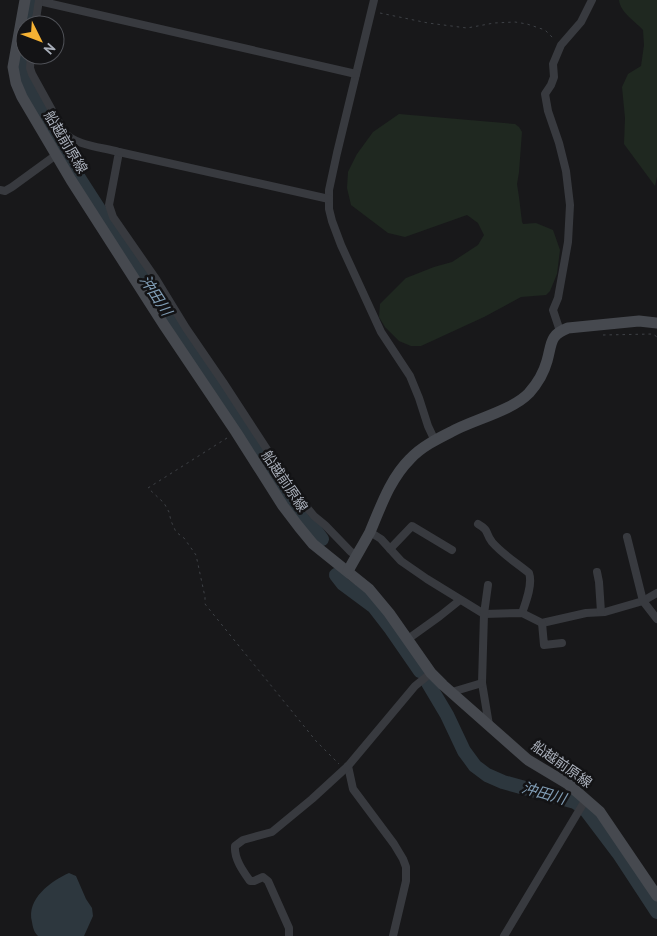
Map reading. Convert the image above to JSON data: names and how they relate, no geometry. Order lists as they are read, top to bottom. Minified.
{"streets":{"main road":["船越前原線"]},"water":["沖田川"],"north":"bottom right"}
